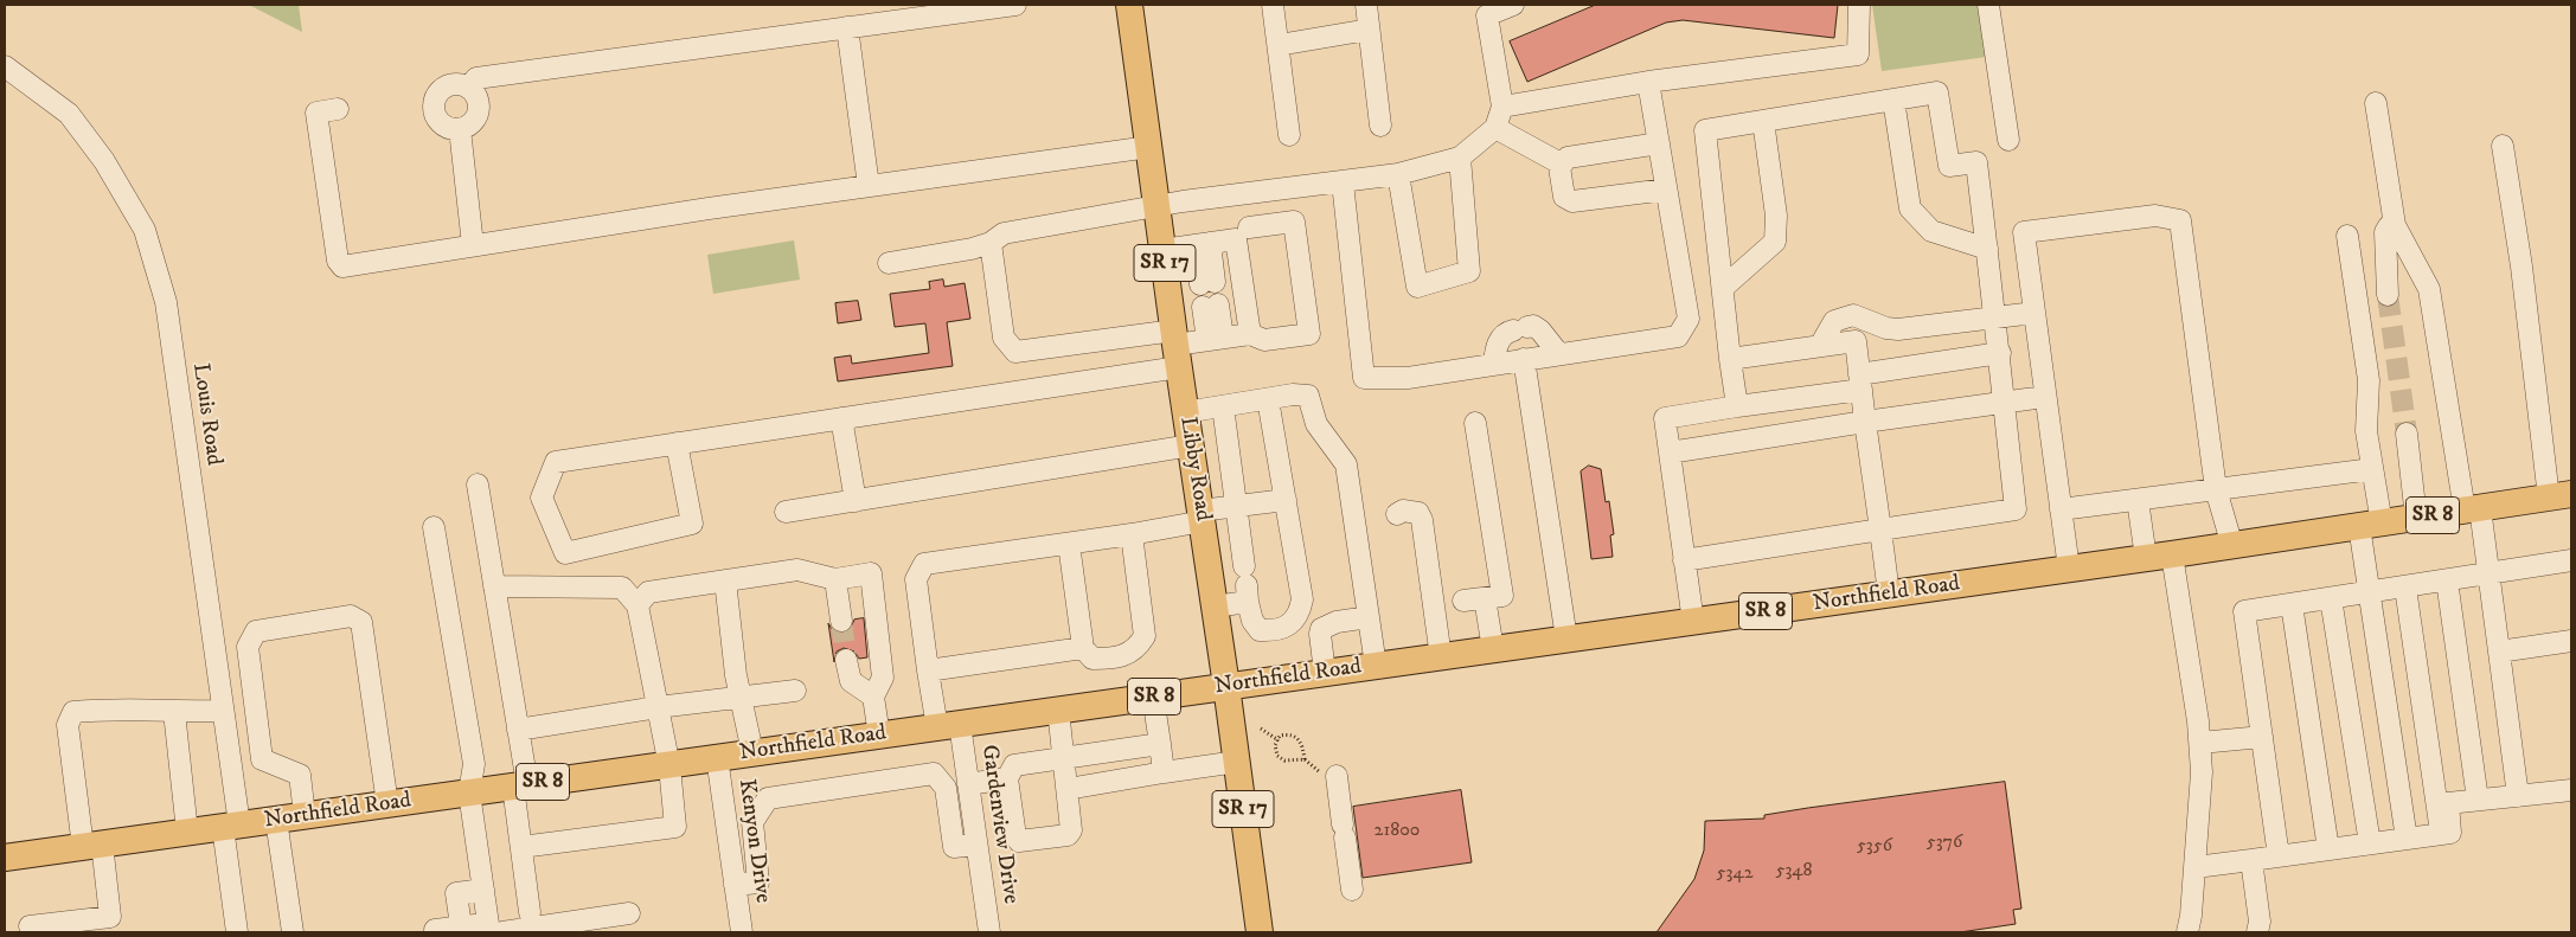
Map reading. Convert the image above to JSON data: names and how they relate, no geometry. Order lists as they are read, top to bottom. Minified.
{"streets":{"main road":["SR 17","Libby Road","SR 8","Northfield Road"],"street":["Louis Road","Gardenview Drive","Kenyon Drive"]},"crossings":[["Louis Road","Northfield Road"],["Libby Road","Northfield Road"],["Northfield Road","Gardenview Drive"],["Northfield Road","Kenyon Drive"]],"house_numbers":["21800","5376","5356","5348","5342"]}
